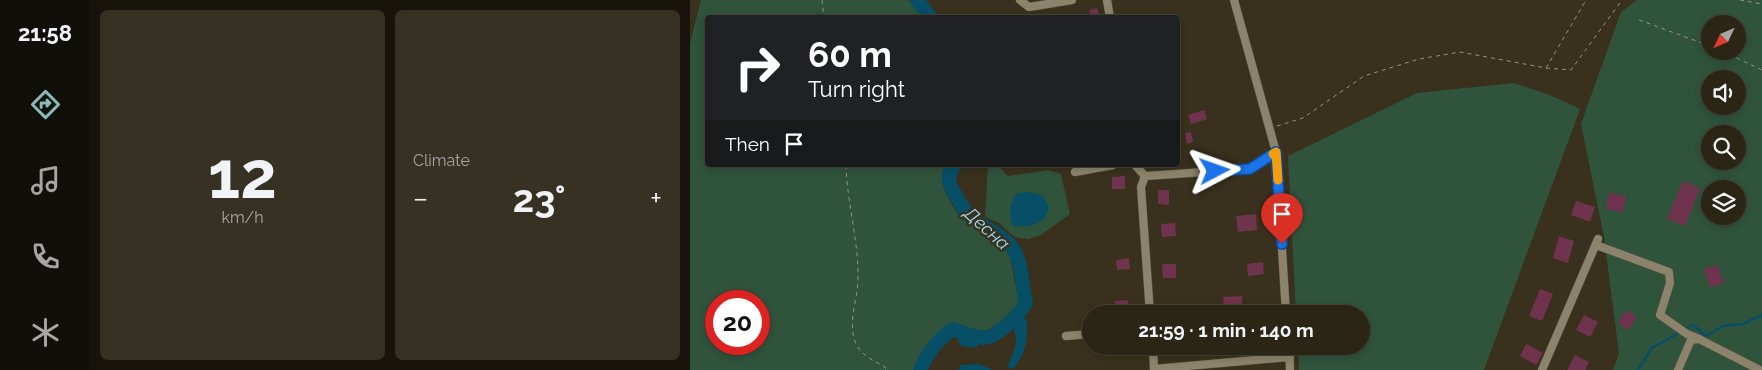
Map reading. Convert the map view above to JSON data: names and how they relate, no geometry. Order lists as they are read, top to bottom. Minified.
{"water":["Десна"],"north":"bottom left","page":{"tabs":"21:58","tile":[["12","km/h"],"Climate"],"turn":["60 m","Turn right"],"then":"Then","heat":["−","23°","+"],"limit":"20","trip":"21:59 · 1 min · 140 m"}}
